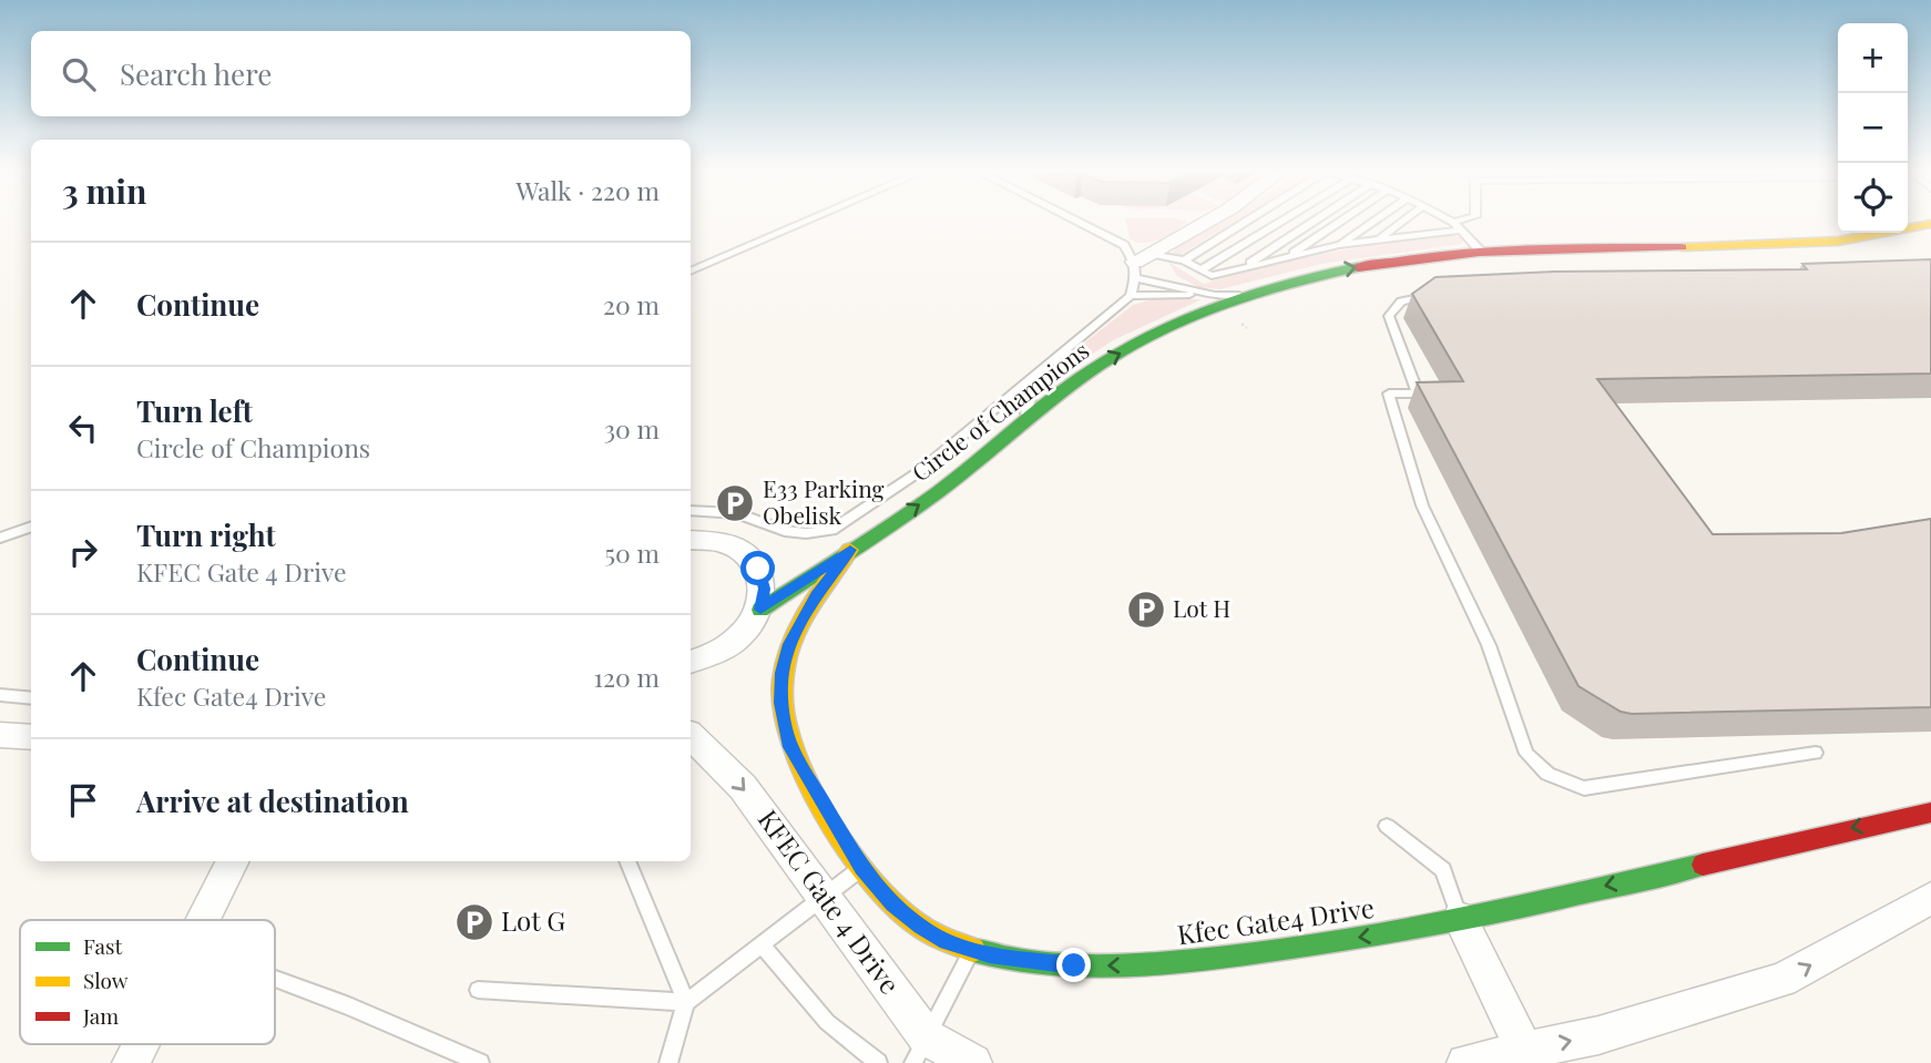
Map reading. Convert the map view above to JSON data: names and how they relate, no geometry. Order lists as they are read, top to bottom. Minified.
{"streets":{"street":["Circle of Champions","KFEC Gate 4 Drive","Kfec Gate4 Drive"]},"crossings":[["Circle of Champions","Kfec Gate4 Drive"]],"one_way":["Circle of Champions","KFEC Gate 4 Drive"],"places":{"parking":["E33 Parking Obelisk","Lot H","Lot G"]},"legend":["Fast","Slow","Jam"],"page":{"map_buttons":["+","−"],"search":"Search here","heading":["3 min","Walk · 220 m"],"list":[["Continue","20 m"],["Turn left","Circle of Champions","30 m"],["Turn right","KFEC Gate 4 Drive","50 m"],["Continue","Kfec Gate4 Drive","120 m"],"Arrive at destination"]}}
